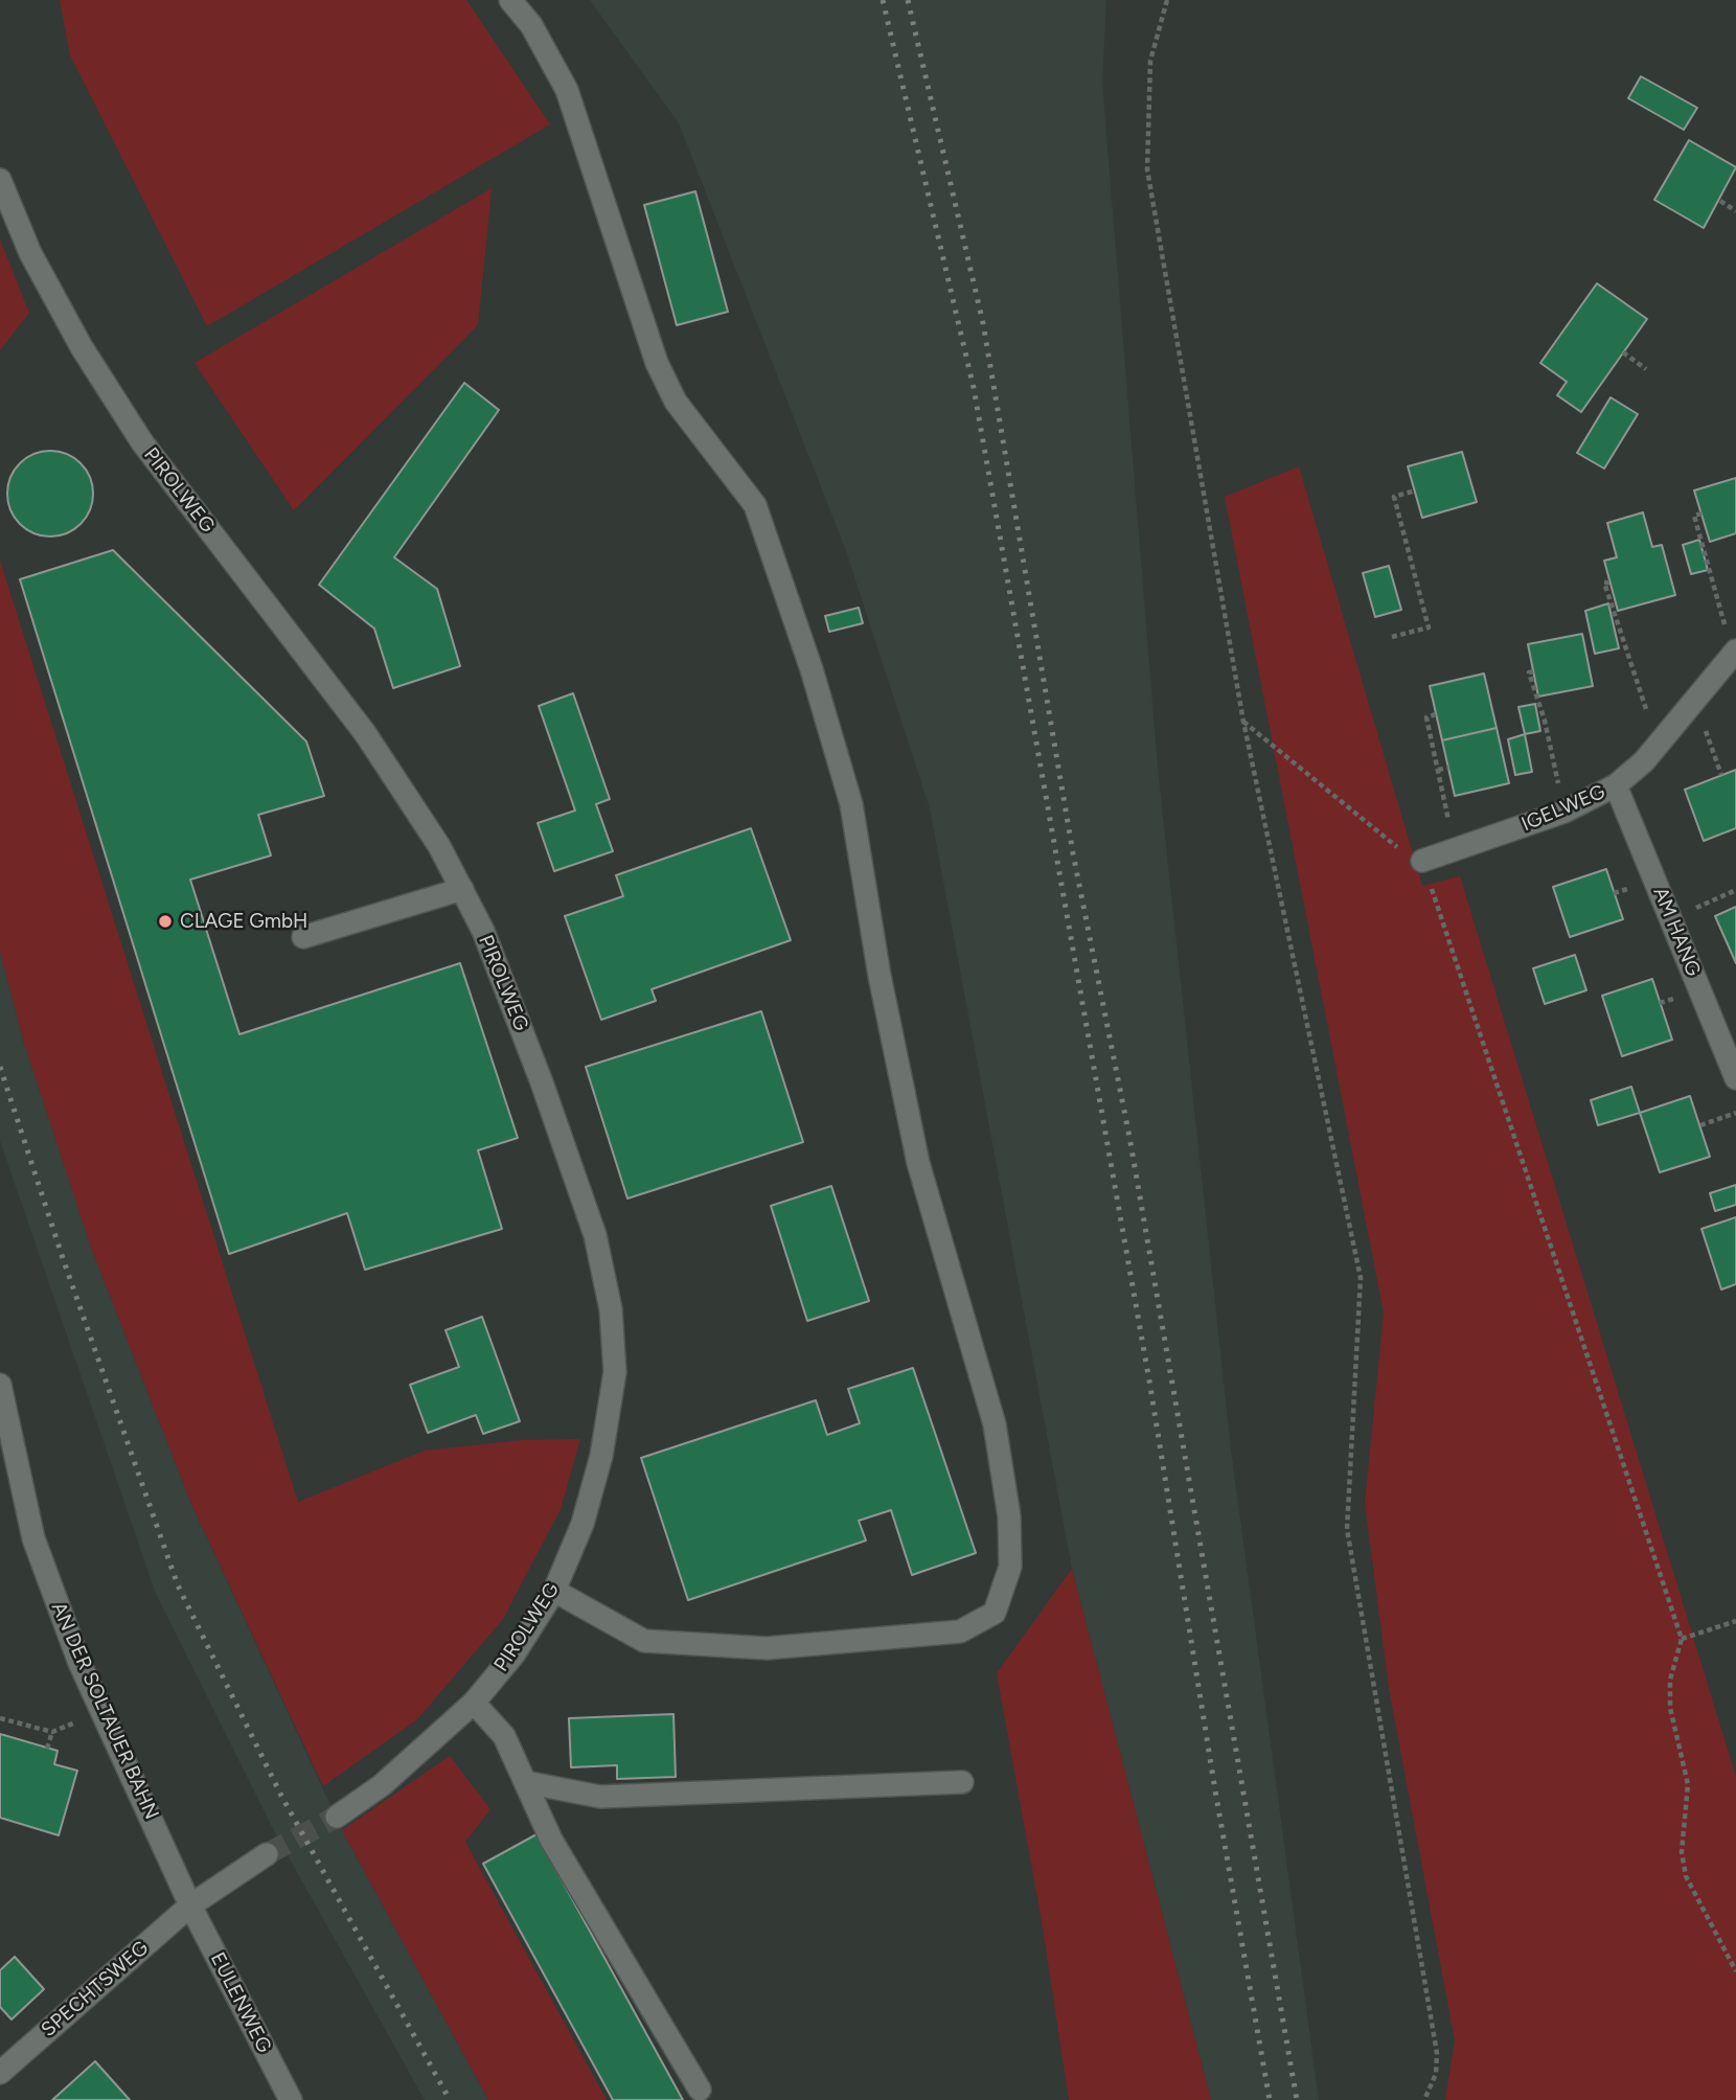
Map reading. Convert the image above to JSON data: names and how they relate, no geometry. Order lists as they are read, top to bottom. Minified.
{"streets":{"street":["PIROLWEG","IGELWEG","AM HANG","AN DER SOLTAUER BAHN","SPECHTSWEG","EULENWEG"]},"crossings":[["IGELWEG","AM HANG"],["AN DER SOLTAUER BAHN","SPECHTSWEG"],["AN DER SOLTAUER BAHN","EULENWEG"],["SPECHTSWEG","EULENWEG"]],"places":["CLAGE GmbH"]}
